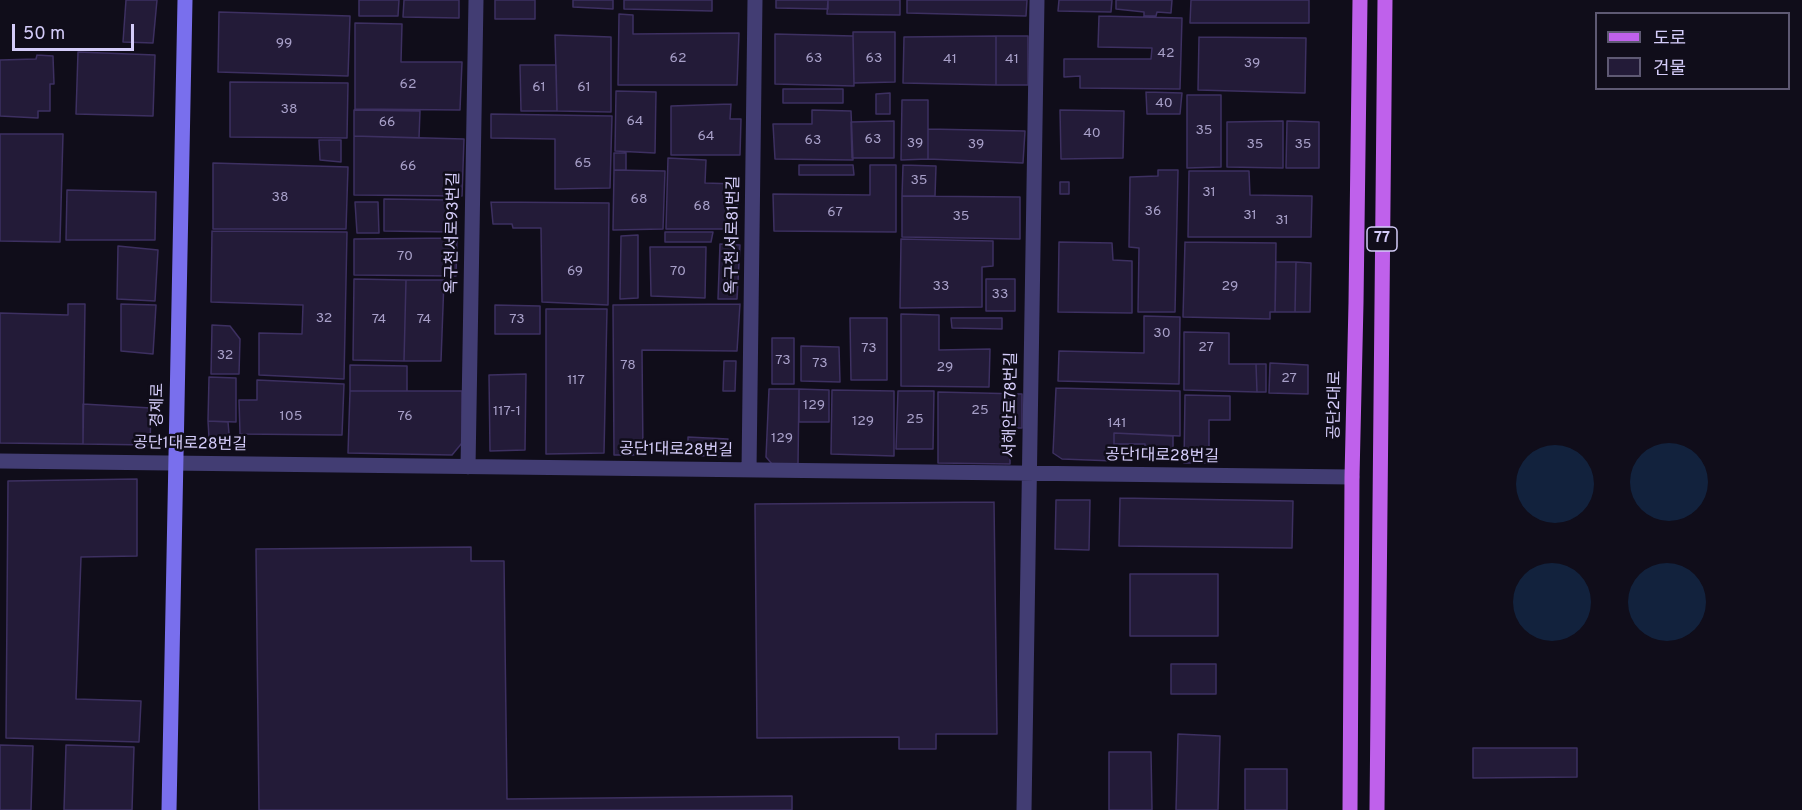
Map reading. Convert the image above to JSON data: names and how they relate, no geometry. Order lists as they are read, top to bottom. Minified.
{"streets":{"main road":["77","공단2대로"],"street":["옥구천서로93번길","옥구천서로81번길","경제로","서해안로78번길","공단1대로28번길"]},"crossings":[["옥구천서로93번길","공단1대로28번길"],["옥구천서로81번길","공단1대로28번길"],["경제로","공단1대로28번길"],["서해안로78번길","공단1대로28번길"],["공단2대로","공단1대로28번길"]],"house_numbers":["99","42","62","63","63","41","41","39","62","61","61","40","38","64","66","35","40","64","63","63","39","39","35","35","65","66","35","31","38","68","68","36","67","31","35","31","70","69","70","33","29","33","32","74","74","73","30","27","73","32","73","73","78","29","27","117","129","25","117-1","105","76","25","129","141","129"],"legend":["도로","건물"],"scale_bar":"50 m"}
